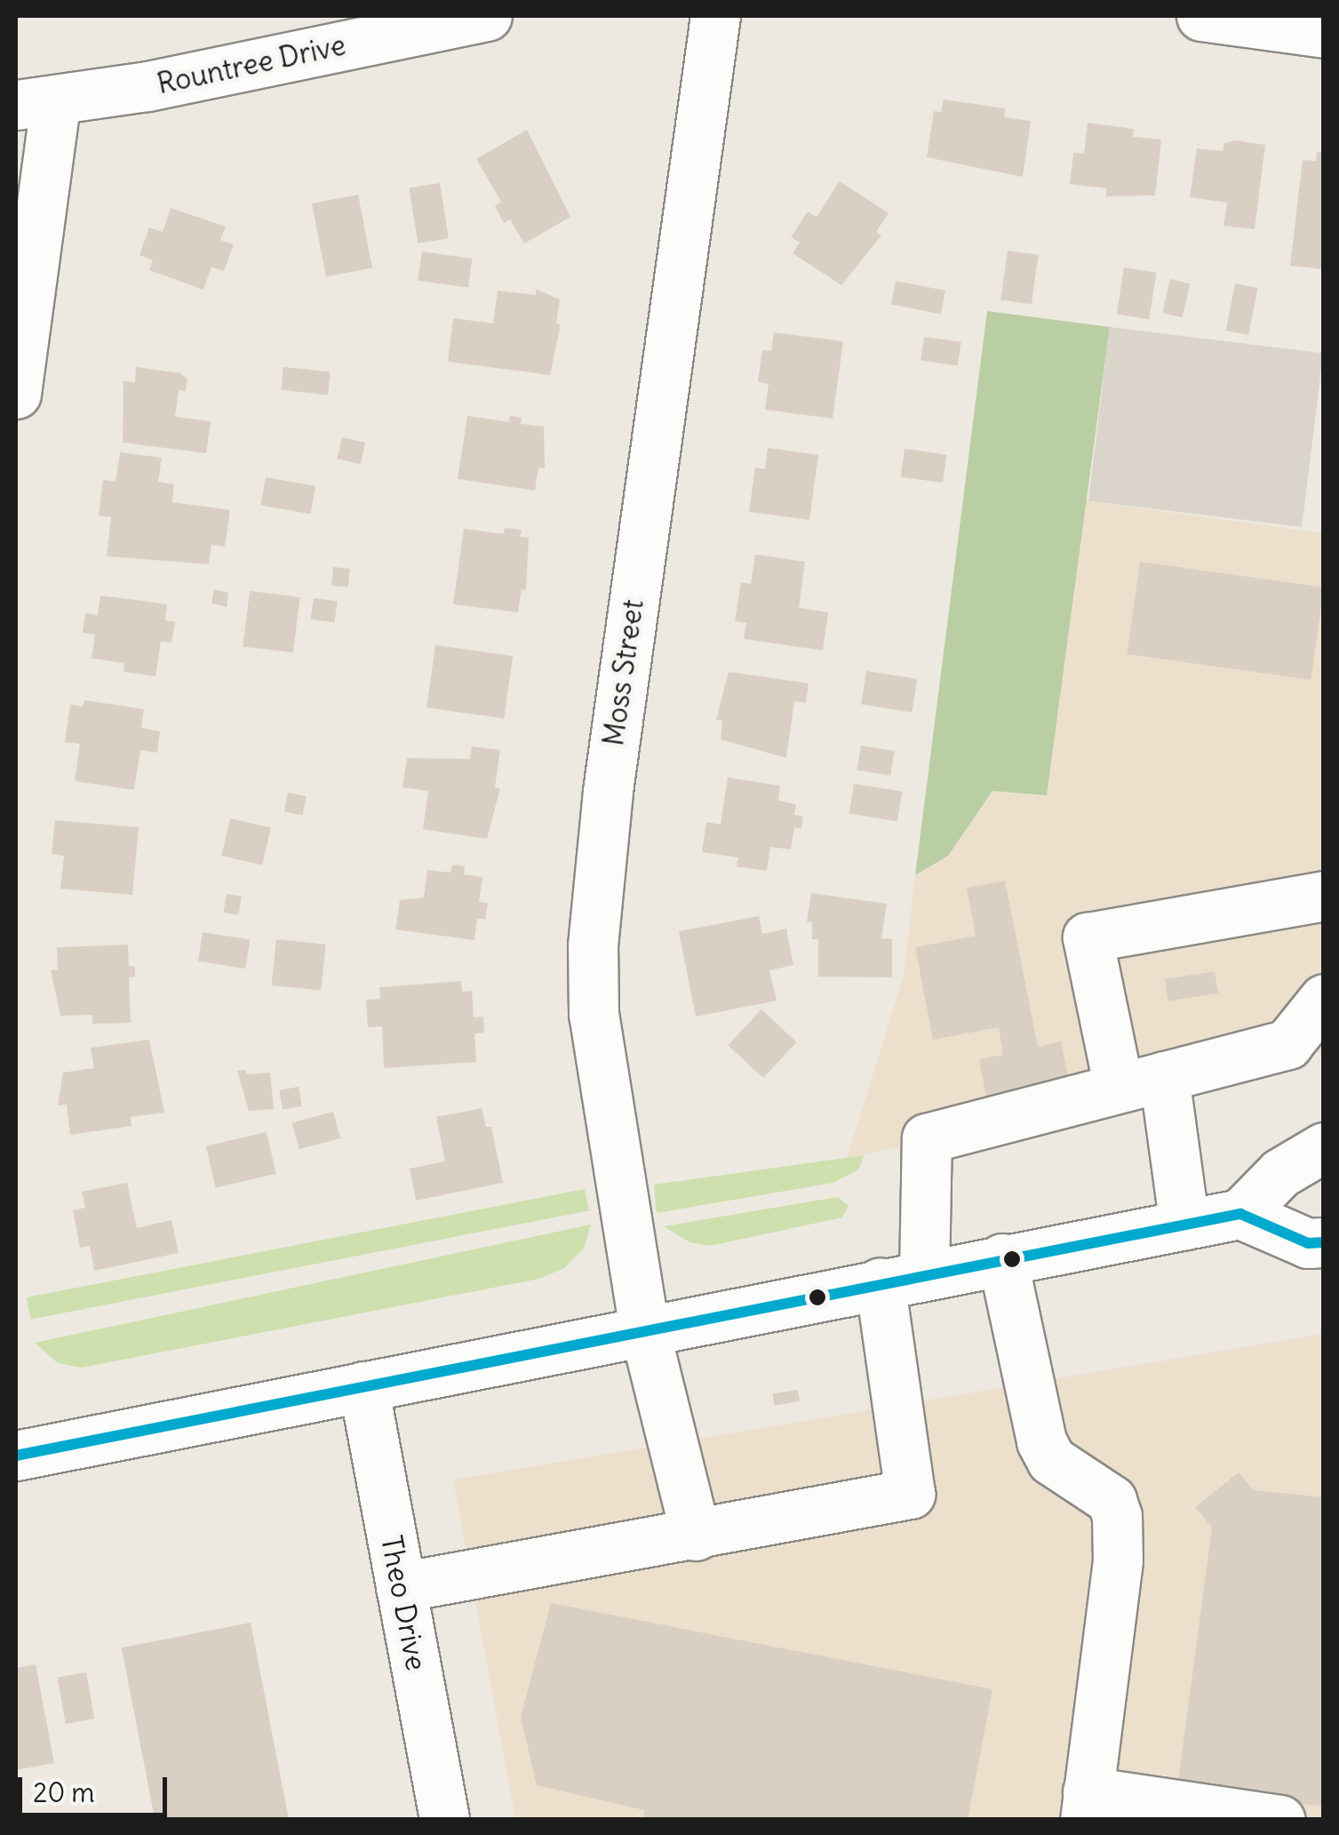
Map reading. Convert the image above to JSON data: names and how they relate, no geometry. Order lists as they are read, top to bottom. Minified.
{"streets":{"street":["Rountree Drive","Moss Street","Theo Drive"]},"scale_bar":"20 m"}
